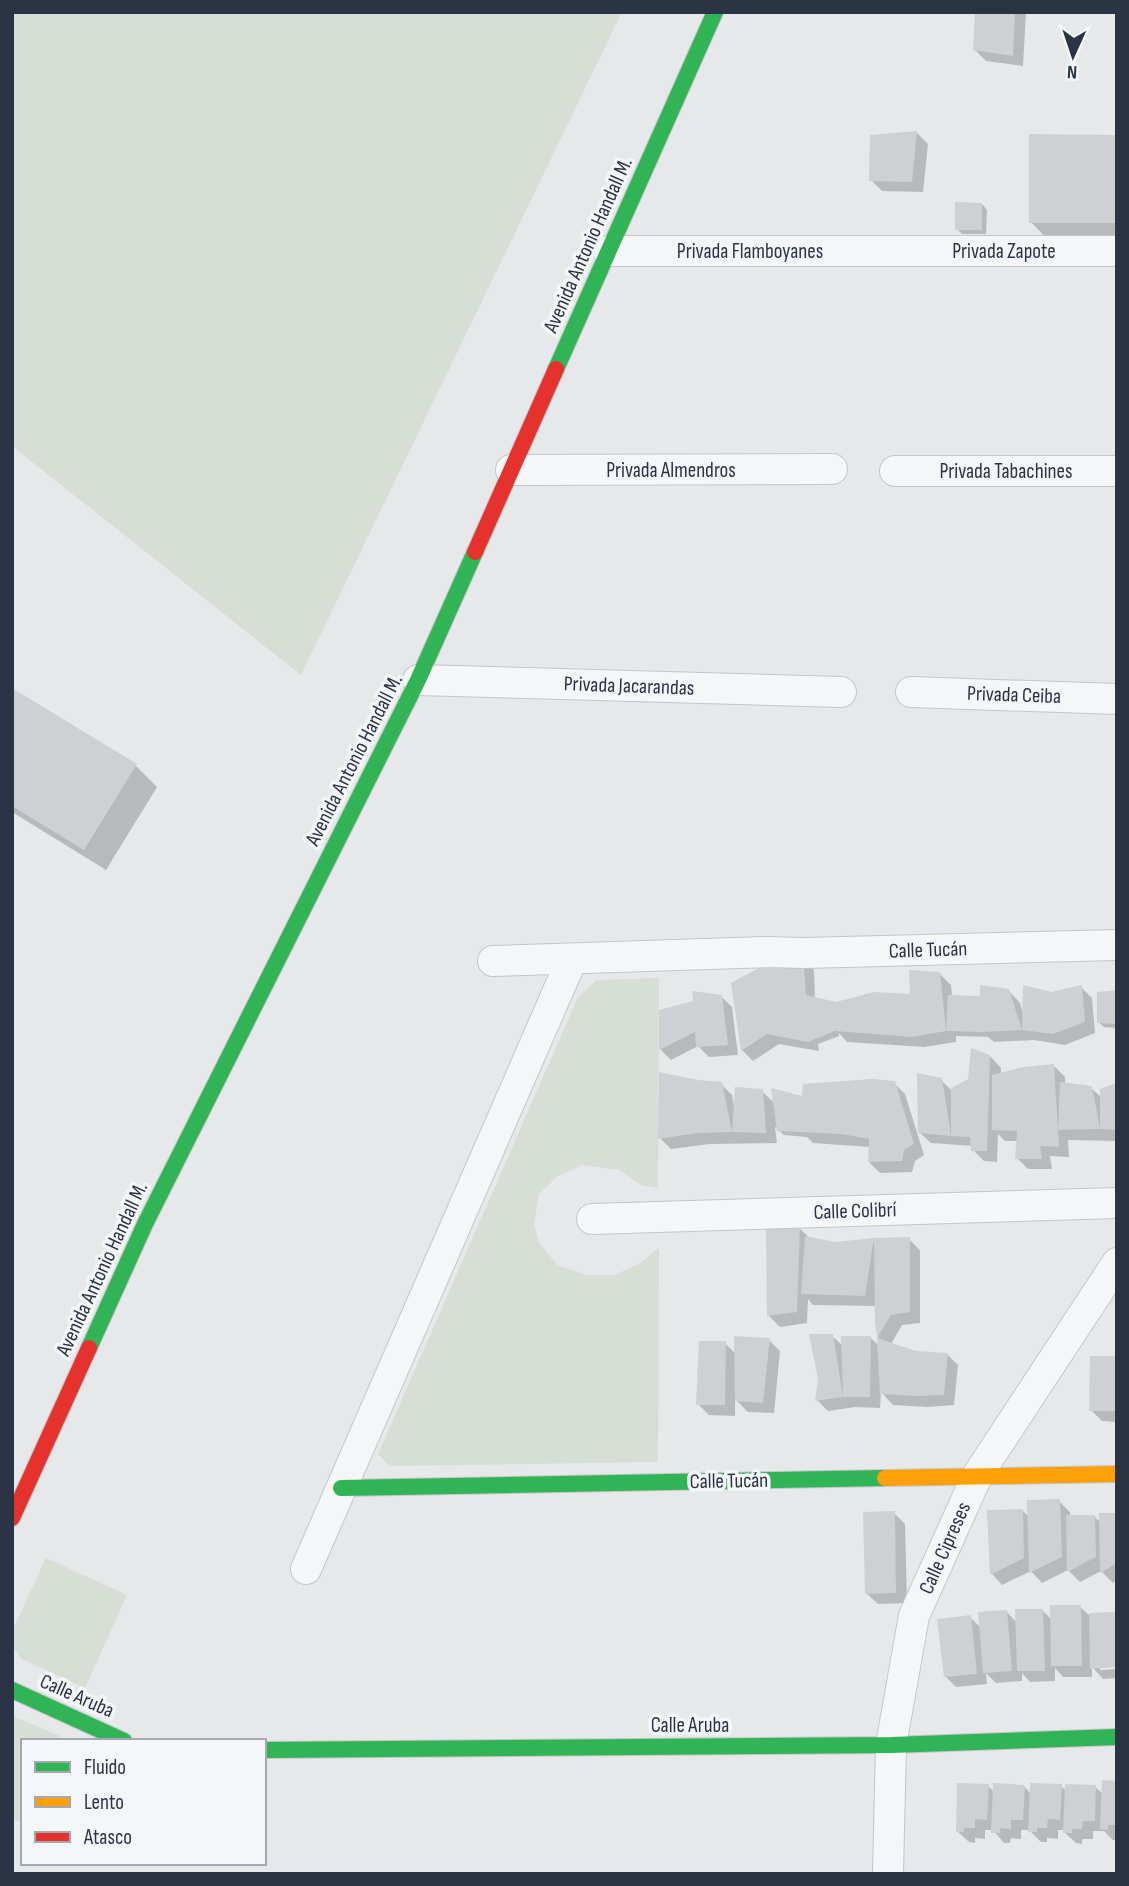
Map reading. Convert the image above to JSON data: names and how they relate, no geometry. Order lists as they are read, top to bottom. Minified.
{"streets":{"street":["Avenida Antonio Handall M.","Privada Flamboyanes","Privada Zapote","Privada Almendros","Privada Tabachines","Privada Jacarandas","Privada Ceiba","Calle Tucán","Calle Colibrí","Calle Cipreses","Calle Aruba"]},"crossings":[["Avenida Antonio Handall M.","Privada Flamboyanes"],["Avenida Antonio Handall M.","Privada Almendros"],["Avenida Antonio Handall M.","Privada Jacarandas"],["Privada Flamboyanes","Privada Zapote"],["Calle Tucán","Calle Cipreses"],["Calle Cipreses","Calle Aruba"]],"legend":["Fluido","Lento","Atasco"],"north":"bottom"}
